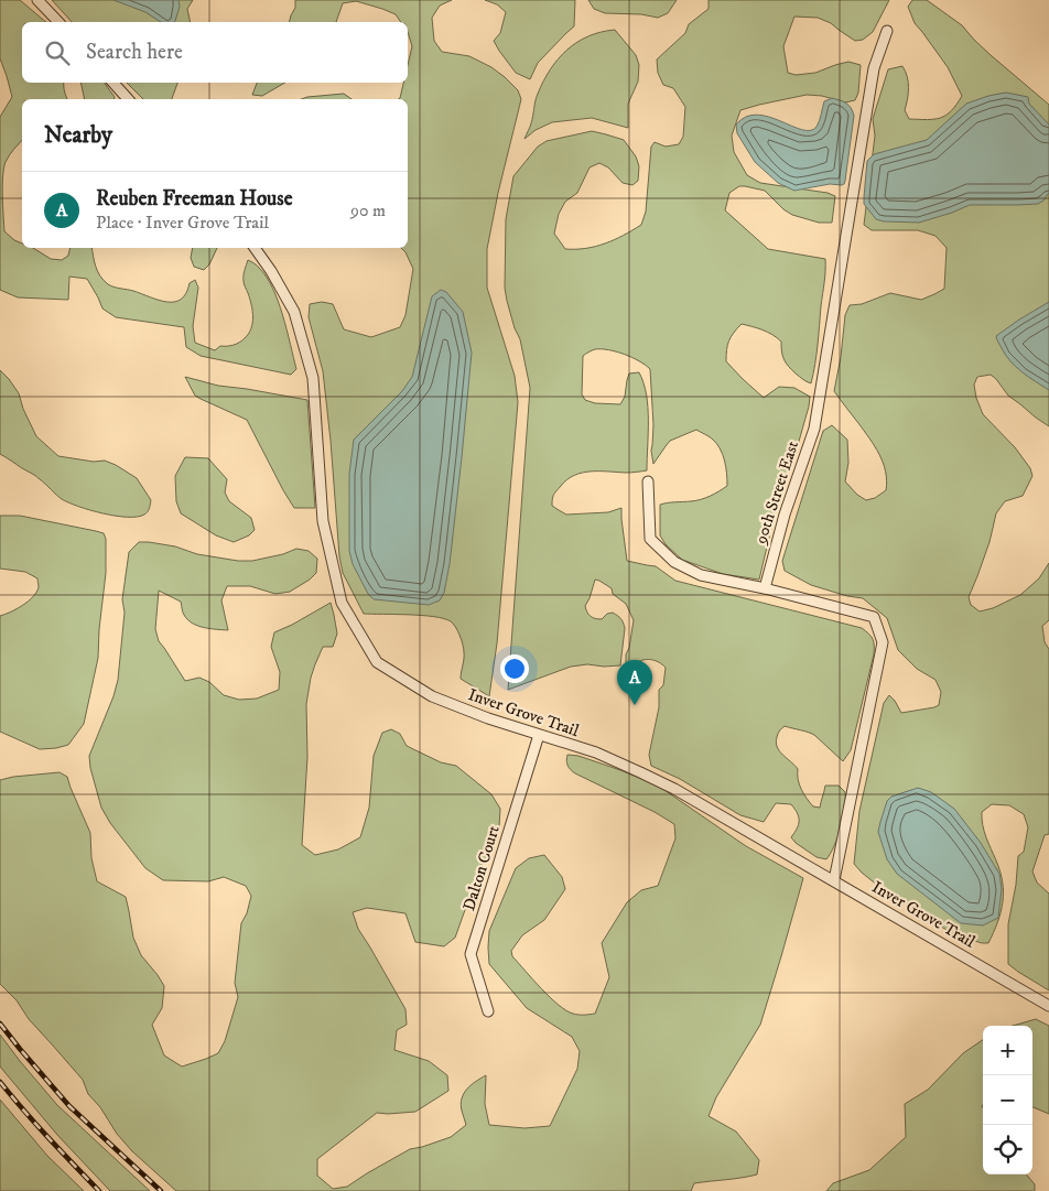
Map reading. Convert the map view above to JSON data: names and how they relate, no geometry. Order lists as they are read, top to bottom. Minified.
{"streets":{"street":["90th Street East","Inver Grove Trail","Dalton Court"]},"crossings":[["Inver Grove Trail","Dalton Court"]],"page":{"search":"Search here","heading":"Nearby","list":[{"mark":"A","name":"Reuben Freeman House","note":"Place · Inver Grove Trail","value":"90 m"}],"pins":"A","map_buttons":["+","−"]}}
